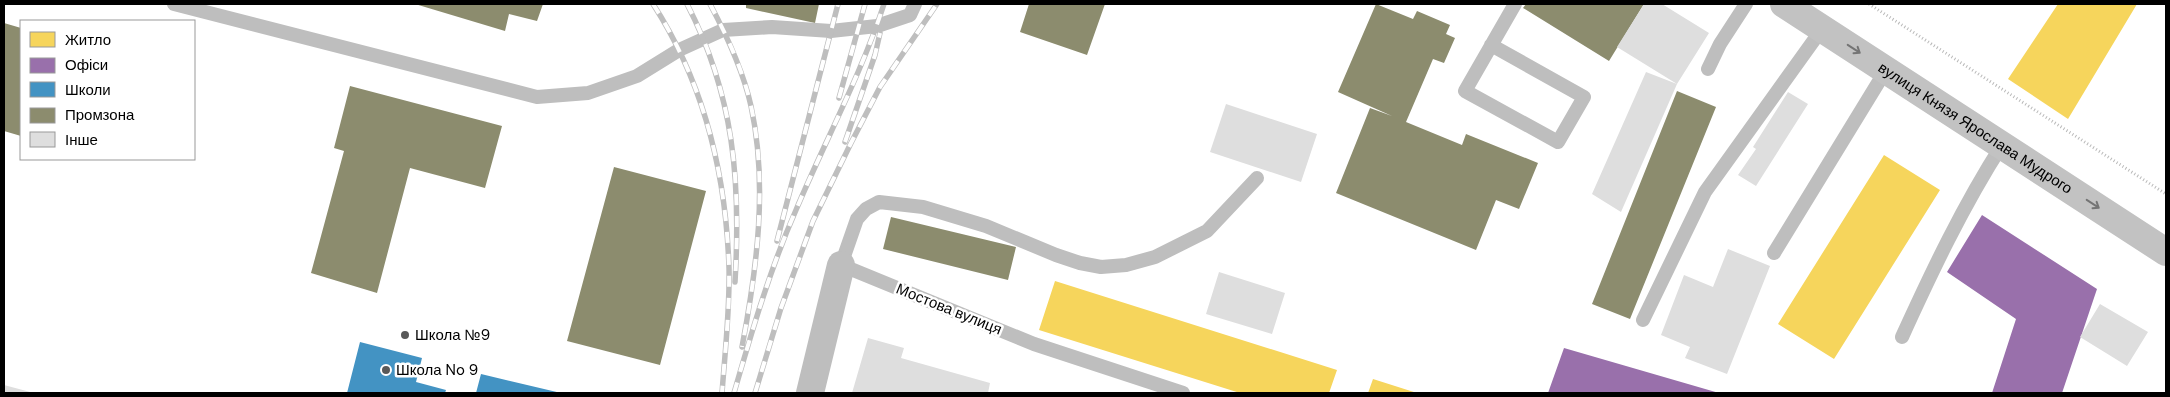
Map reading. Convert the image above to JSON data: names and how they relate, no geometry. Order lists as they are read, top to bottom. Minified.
{"streets":{"main road":["вулиця Князя Ярослава Мудрого"],"lane":["Мостова вулиця"]},"one_way":["вулиця Князя Ярослава Мудрого"],"places":["Школа №9","Школа No 9"],"legend":["Житло","Офіси","Школи","Промзона","Інше"]}
